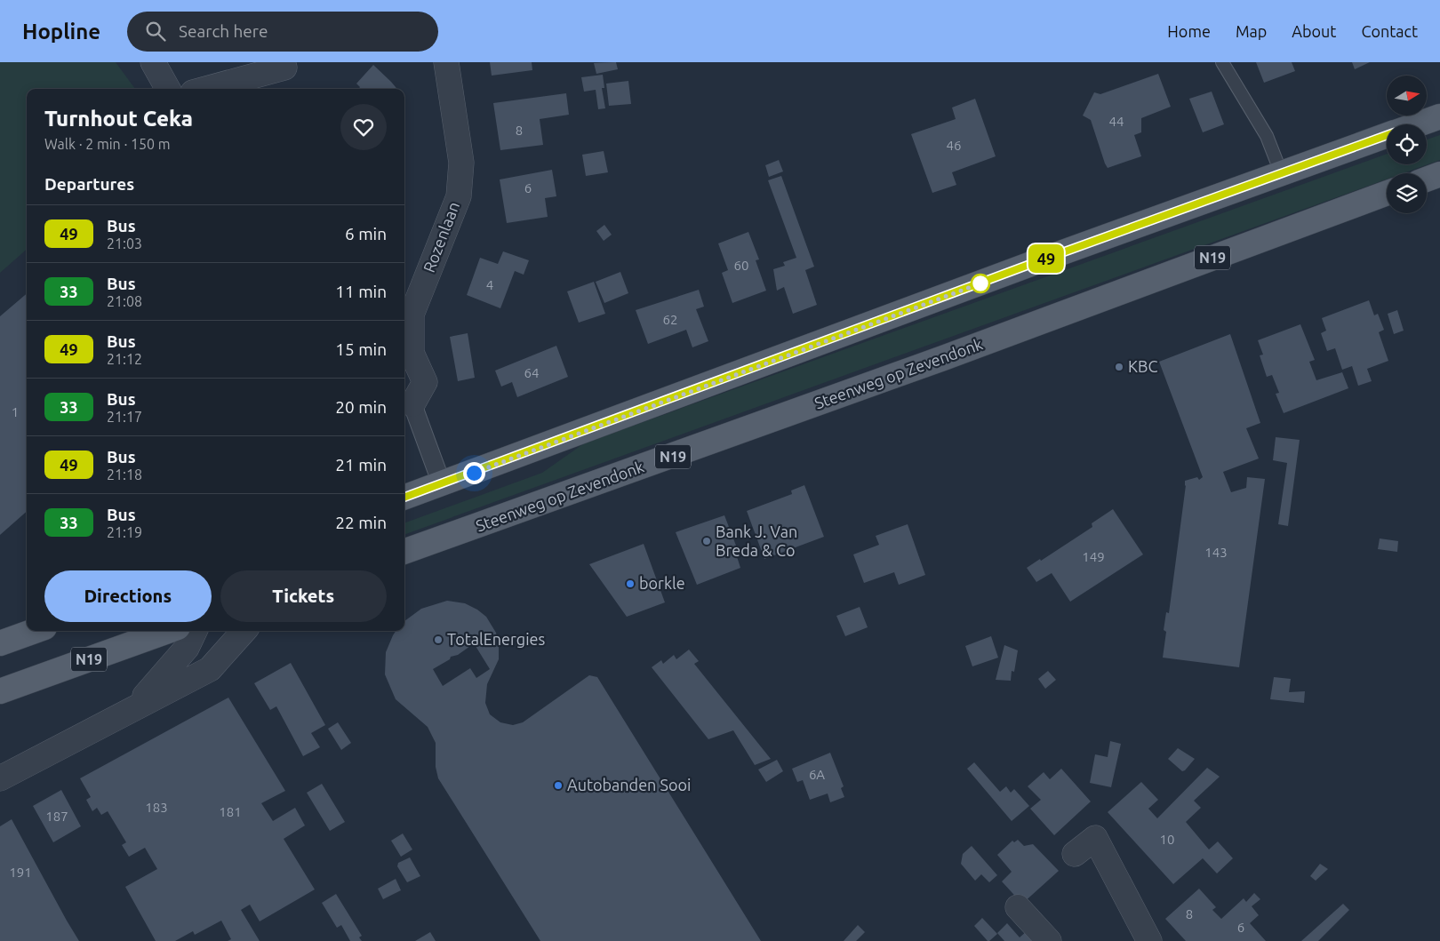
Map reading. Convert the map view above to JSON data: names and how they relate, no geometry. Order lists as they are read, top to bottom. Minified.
{"streets":{"main road":["N19","Steenweg op Zevendonk"],"street":["Rozenlaan"]},"places":["KBC","Bank J. Van Breda & Co","borkle","TotalEnergies","Autobanden Sooi"],"lines":["bus line 49"],"house_numbers":["44","8","46","6","60","4","62","64","1","143","149","6A","183","181","187","10","191","8","6"],"north":"right","page":{"header":"Hopline","search":"Search here","nav":["Home","Map","About","Contact"],"on_map":"49","heading":[["Turnhout Ceka","Walk · 2 min · 150 m"],"Departures"],"list":[{"mark":"49","name":"Bus","note":"21:03","value":"6 min"},{"mark":"33","name":"Bus","note":"21:08","value":"11 min"},{"mark":"49","name":"Bus","note":"21:12","value":"15 min"},{"mark":"33","name":"Bus","note":"21:17","value":"20 min"},{"mark":"49","name":"Bus","note":"21:18","value":"21 min"},{"mark":"33","name":"Bus","note":"21:19","value":"22 min"}],"buttons":["Directions","Tickets"]}}
